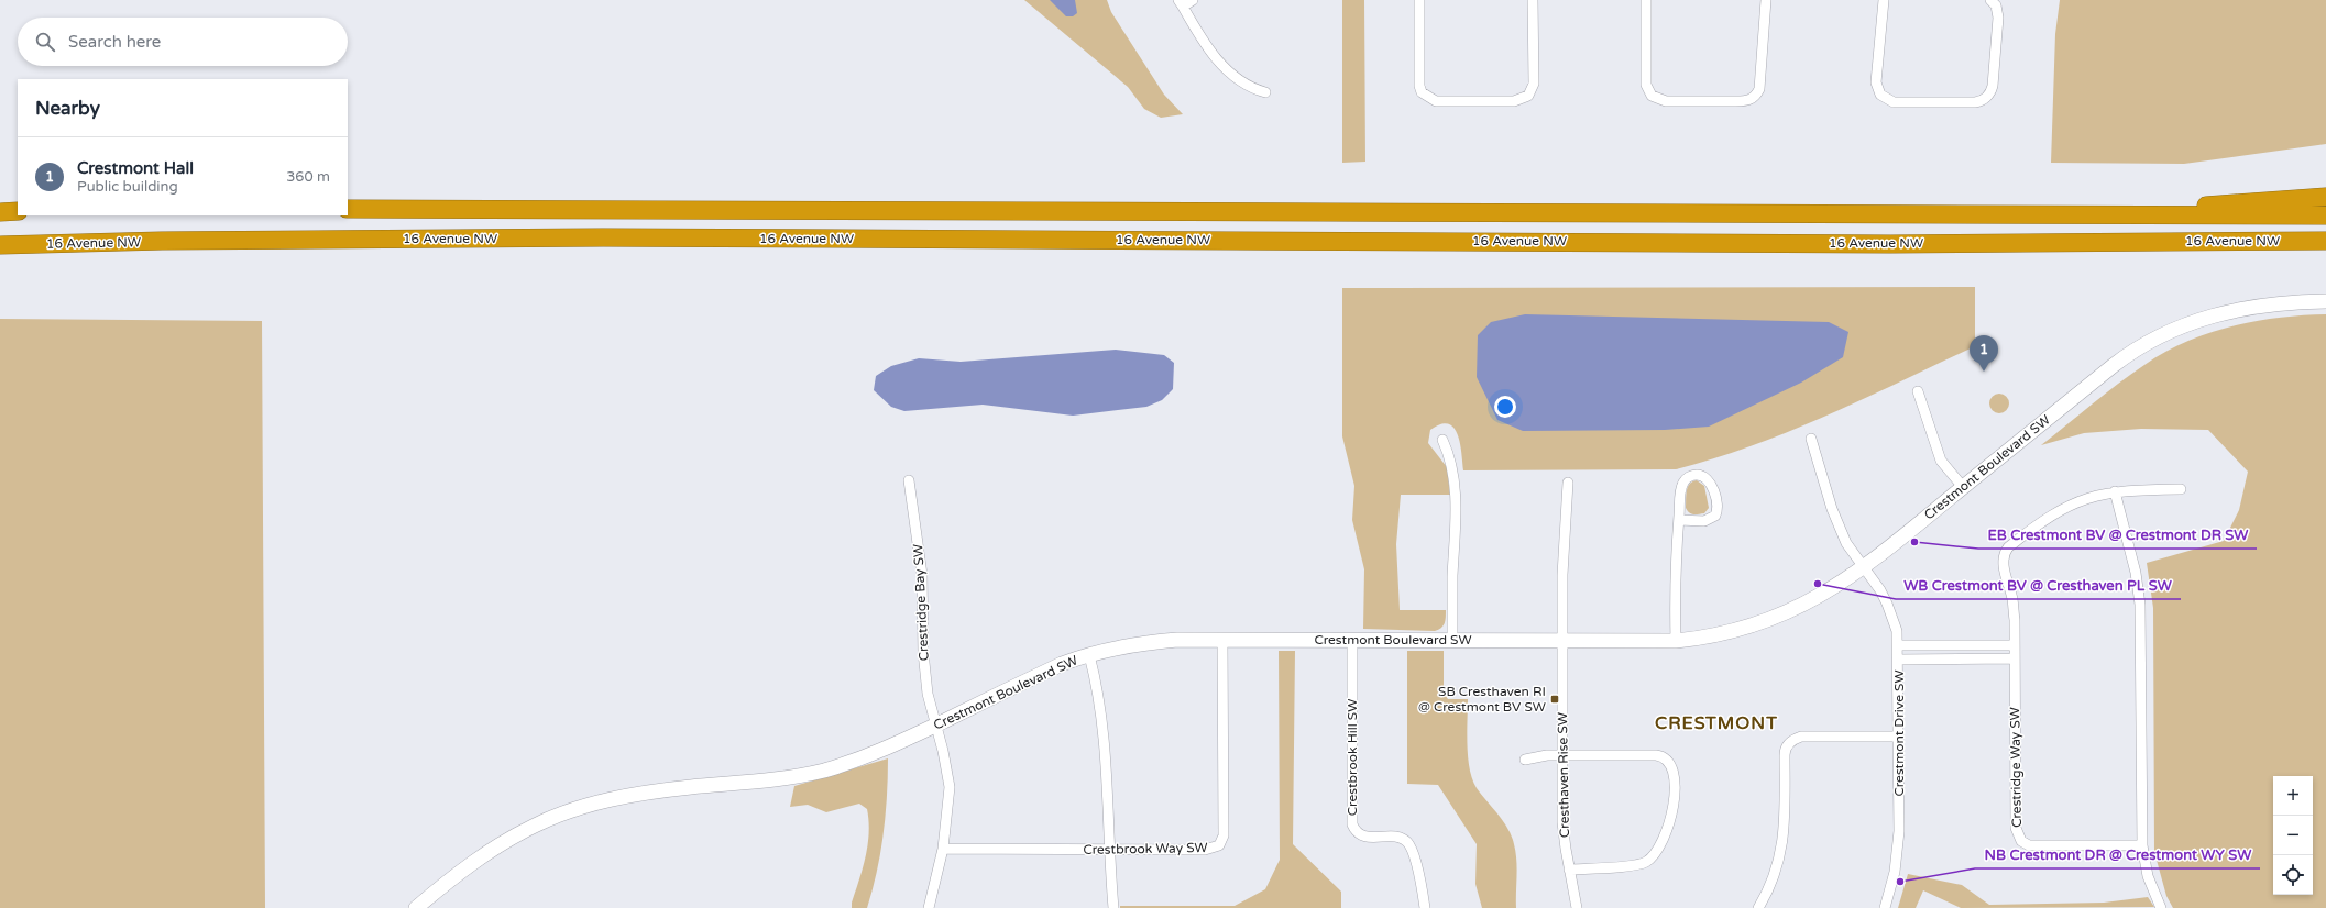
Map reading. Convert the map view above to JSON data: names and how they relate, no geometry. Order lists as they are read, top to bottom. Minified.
{"streets":{"highway":["16 Avenue NW"],"street":["Crestmont Boulevard SW","Crestridge Bay SW","Crestmont Drive SW","Crestbrook Hill SW","Crestridge Way SW","Cresthaven Rise SW","Crestbrook Way SW"]},"crossings":[["Crestmont Boulevard SW","Crestridge Bay SW"],["Crestmont Boulevard SW","Crestmont Drive SW"],["Crestmont Boulevard SW","Crestbrook Hill SW"],["Crestmont Boulevard SW","Cresthaven Rise SW"],["Crestmont Boulevard SW","Crestbrook Way SW"],["Crestridge Bay SW","Crestbrook Way SW"]],"districts":["CRESTMONT"],"places":{"other":["EB Crestmont BV @ Crestmont DR SW","WB Crestmont BV @ Cresthaven PL SW","NB Crestmont DR @ Crestmont WY SW"],"transit":["SB Cresthaven RI @ Crestmont BV SW"]},"page":{"search":"Search here","heading":"Nearby","list":[{"mark":"1","name":"Crestmont Hall","note":"Public building","value":"360 m"}],"pins":"1","map_buttons":["+","−"]}}
